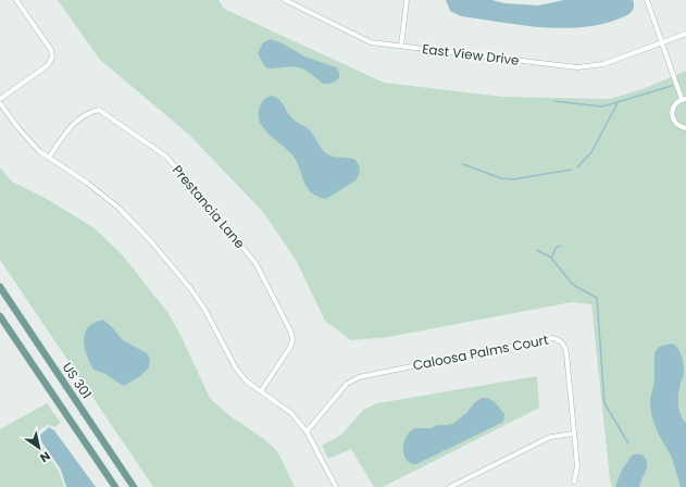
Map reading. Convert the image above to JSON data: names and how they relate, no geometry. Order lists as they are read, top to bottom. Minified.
{"streets":{"main road":["US 301"],"street":["East View Drive","Prestancia Lane","Caloosa Palms Court"]},"north":"bottom right"}
